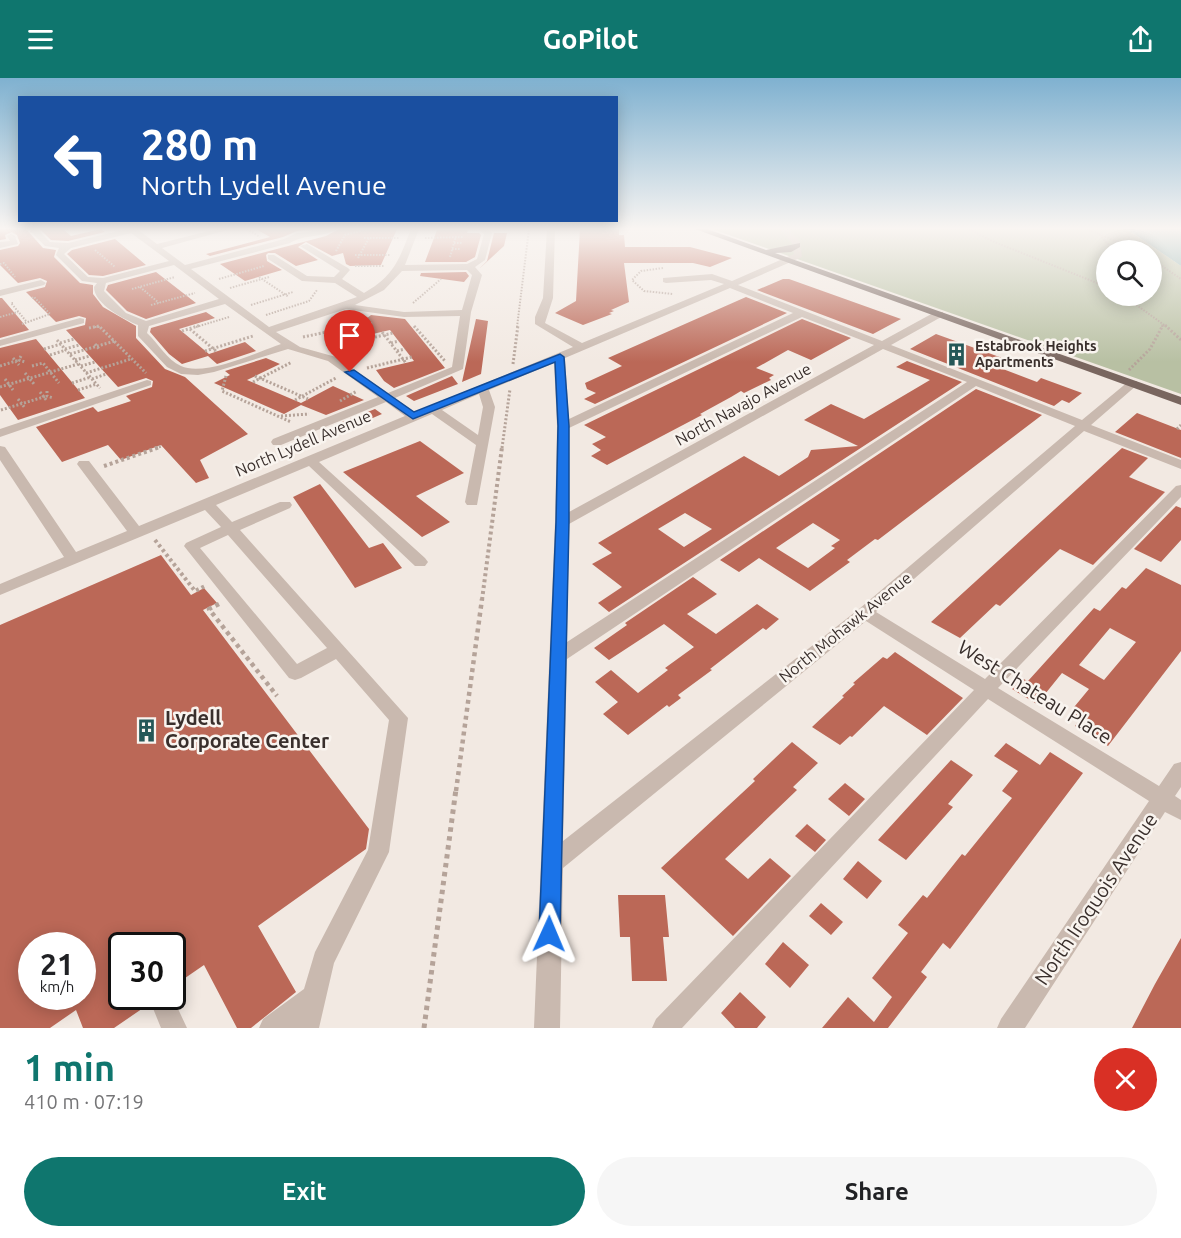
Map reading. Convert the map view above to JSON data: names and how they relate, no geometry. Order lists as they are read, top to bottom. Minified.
{"streets":{"street":["North Navajo Avenue","North Lydell Avenue","North Mohawk Avenue","West Chateau Place","North Iroquois Avenue"]},"crossings":[["North Mohawk Avenue","West Chateau Place"],["West Chateau Place","North Iroquois Avenue"]],"places":{"building":["Estabrook Heights Apartments","Lydell Corporate Center"]},"page":{"header":"GoPilot","turn":["280 m","North Lydell Avenue"],"speed":"21 km/h","limit":"30","heading":["1 min","410 m · 07:19"],"buttons":["Exit","Share"]}}
